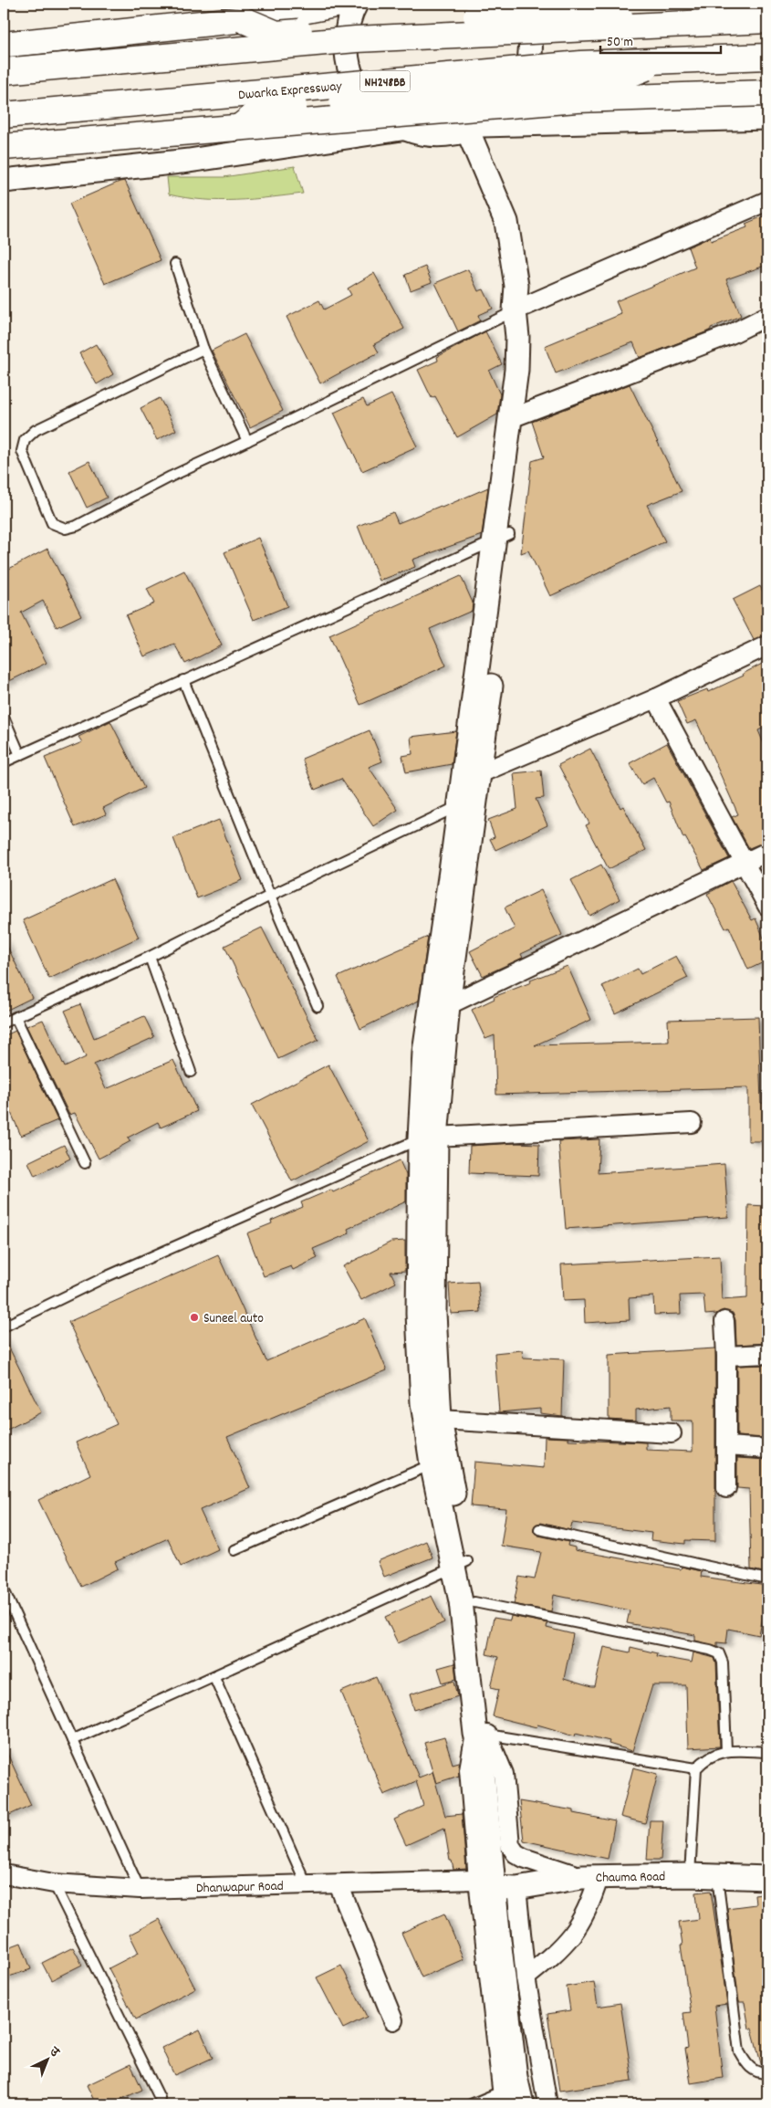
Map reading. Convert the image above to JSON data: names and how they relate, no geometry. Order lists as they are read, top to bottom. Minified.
{"streets":{"main road":["NH248BB","Dwarka Expressway"],"street":["Chauma Road","Dhanwapur Road"]},"crossings":[["Chauma Road","Dhanwapur Road"]],"places":["Suneel auto"],"scale_bar":"50 m","north":"top right"}
